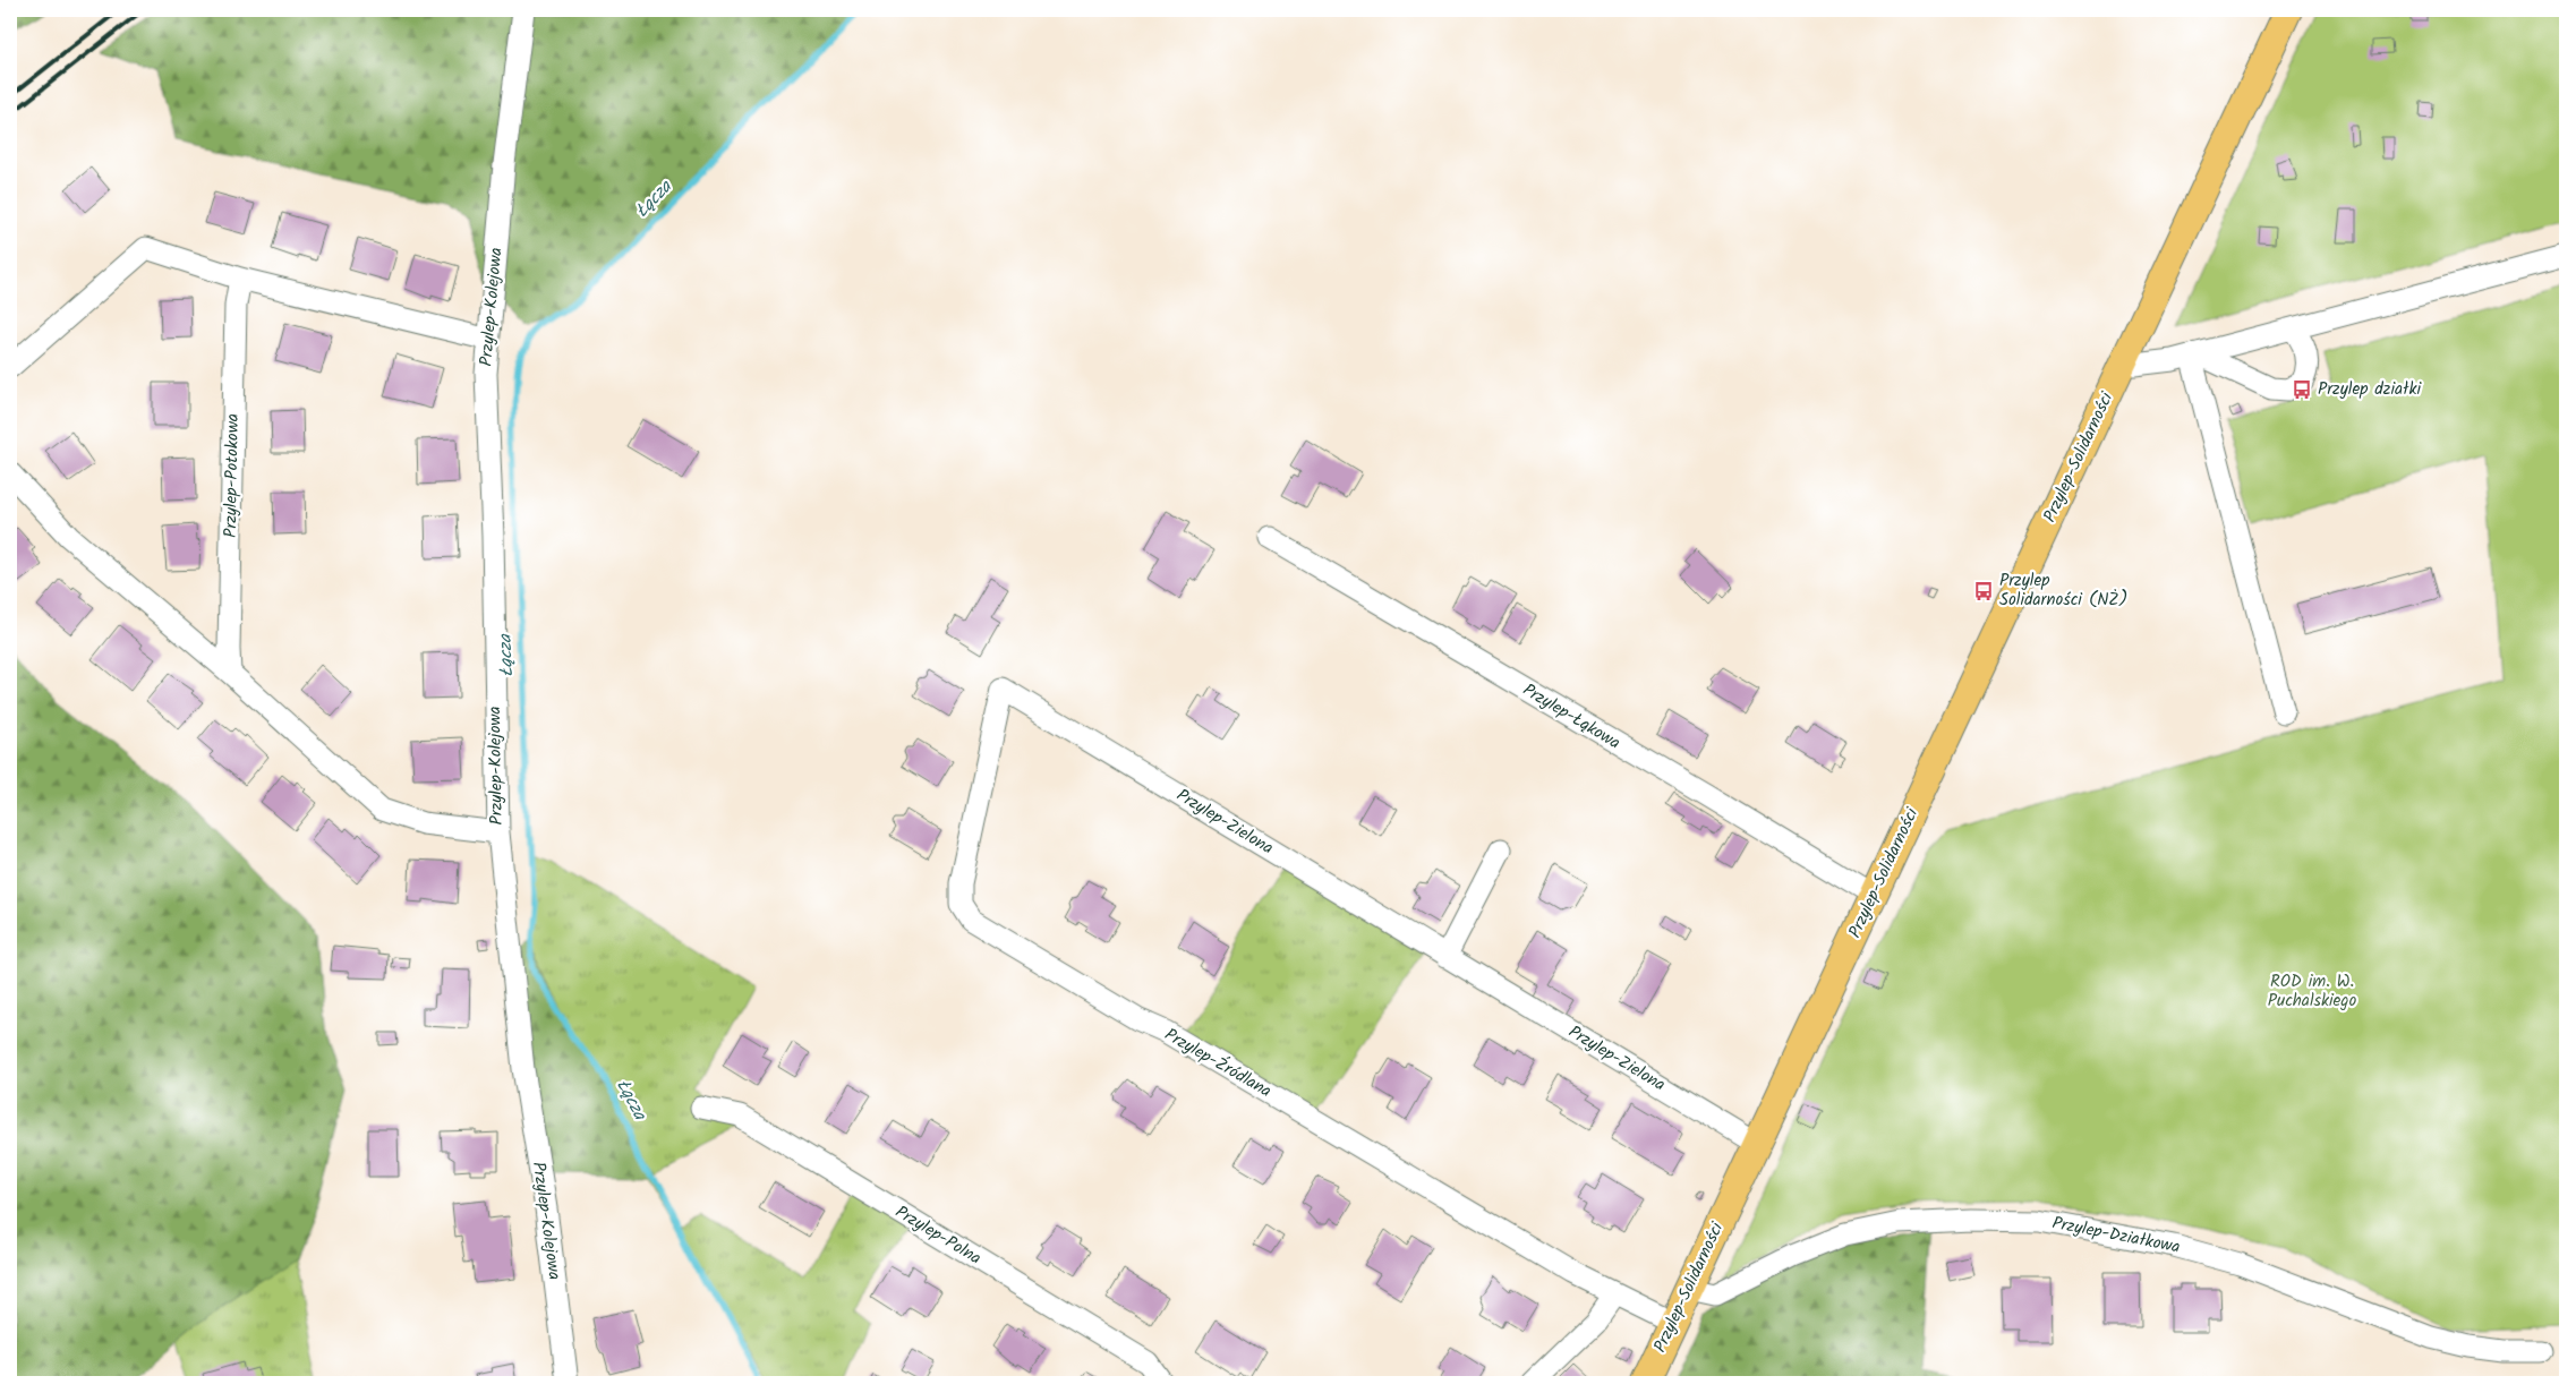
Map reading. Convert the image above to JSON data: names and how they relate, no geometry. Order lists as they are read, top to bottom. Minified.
{"streets":{"main road":["Przylep-Solidarności"],"street":["Przylep-Kolejowa","Przylep-Potokowa","Przylep-Łąkowa","Przylep-Zielona","Przylep-Źródlana","Przylep-Polna","Przylep-Działkowa"]},"crossings":[["Przylep-Solidarności","Przylep-Łąkowa"],["Przylep-Solidarności","Przylep-Zielona"],["Przylep-Solidarności","Przylep-Źródlana"],["Przylep-Solidarności","Przylep-Działkowa"],["Przylep-Zielona","Przylep-Źródlana"]],"water":["Łącza"],"parks":["ROD im. W. Puchalskiego"],"places":{"bus stop":["Przylep działki","Przylep Solidarności (NŻ)"]}}
